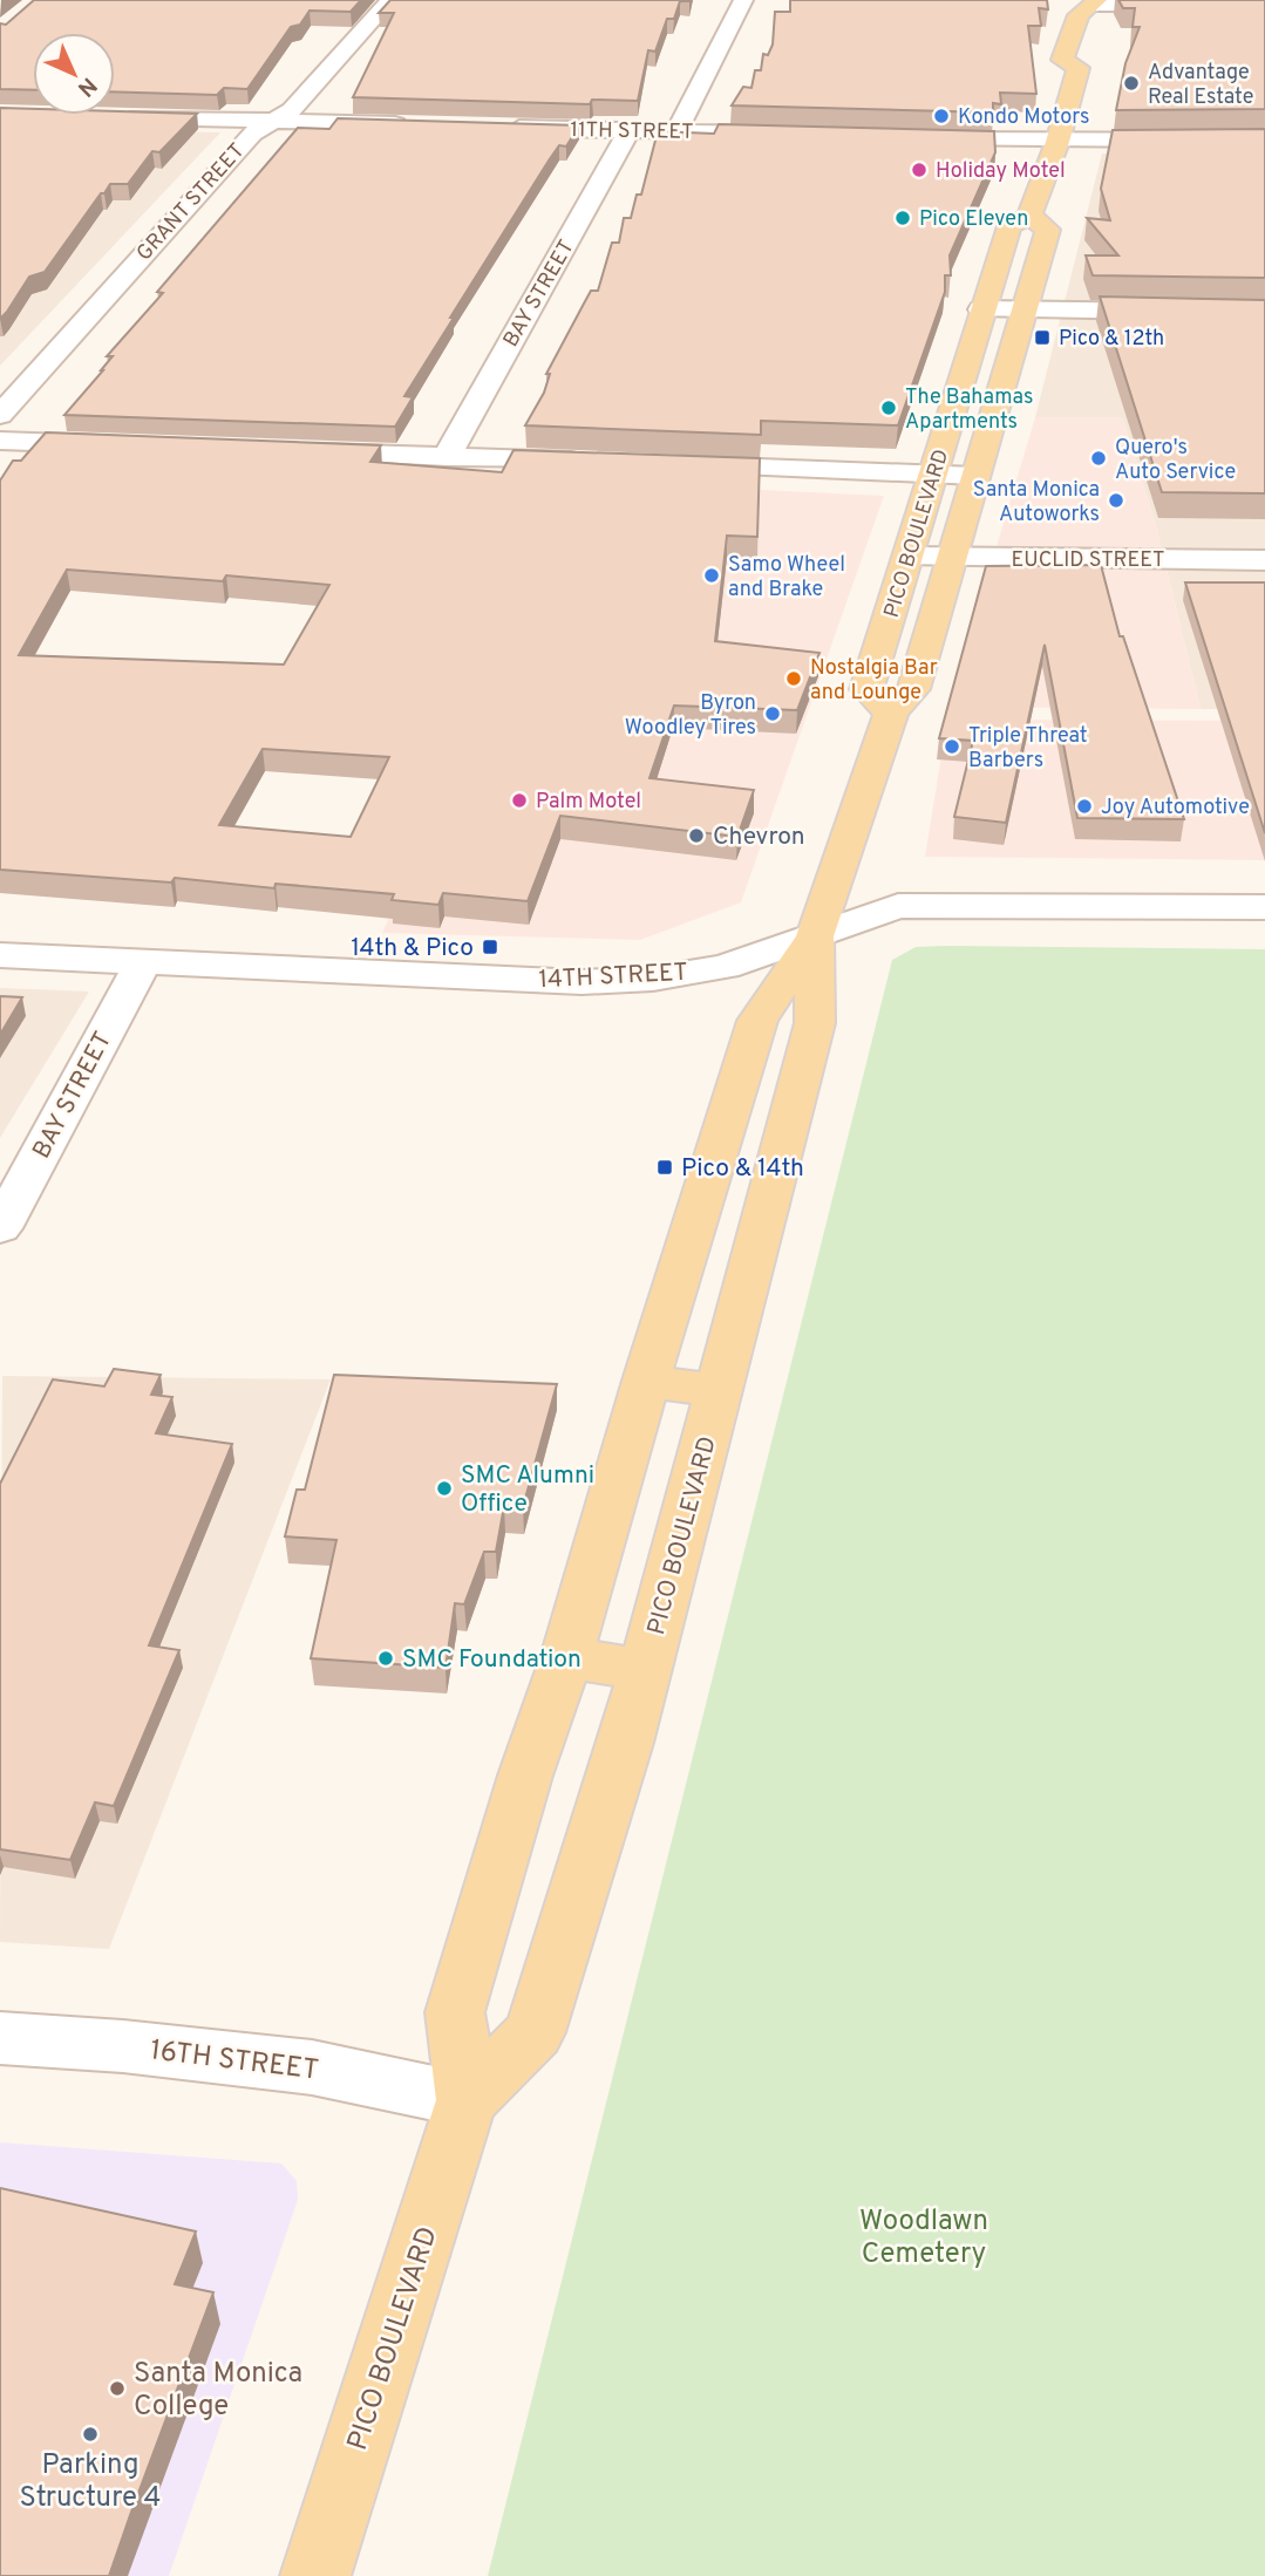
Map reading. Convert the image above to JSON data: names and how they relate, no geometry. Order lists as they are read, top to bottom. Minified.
{"streets":{"main road":["PICO BOULEVARD"],"street":["11TH STREET","GRANT STREET","BAY STREET","EUCLID STREET","14TH STREET","16TH STREET"]},"crossings":[["11TH STREET","BAY STREET"],["BAY STREET","14TH STREET"],["PICO BOULEVARD","EUCLID STREET"],["PICO BOULEVARD","14TH STREET"],["PICO BOULEVARD","16TH STREET"]],"parks":["Woodlawn Cemetery"],"places":{"other":["Advantage Real Estate","Kondo Motors","Holiday Motel","Pico Eleven","The Bahamas Apartments","Quero's Auto Service","Santa Monica Autoworks","Samo Wheel and Brake","Nostalgia Bar and Lounge","Byron Woodley Tires","Triple Threat Barbers","Palm Motel","Joy Automotive","Chevron","SMC Alumni Office","SMC Foundation","Santa Monica College","Parking Structure 4"],"transit":["Pico & 12th","14th & Pico","Pico & 14th"]},"north":"bottom right"}
